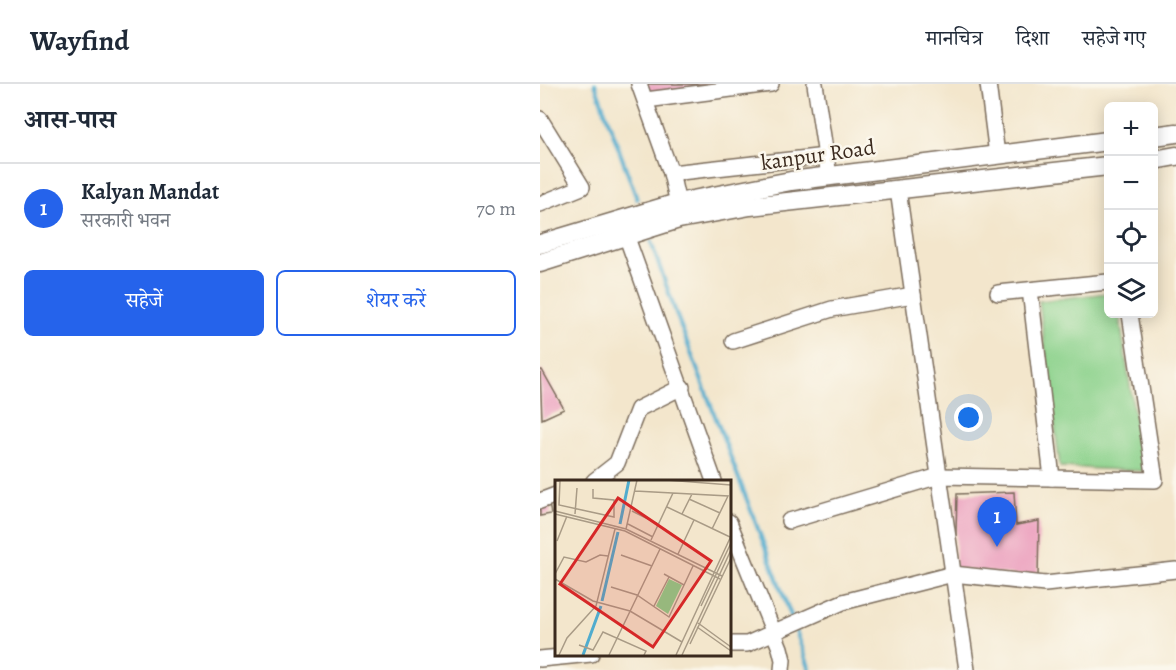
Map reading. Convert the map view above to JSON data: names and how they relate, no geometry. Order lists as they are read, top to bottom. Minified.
{"streets":{"street":["kanpur Road"]},"page":{"header":"Wayfind","nav":["मानचित्र","दिशा","सहेजे गए"],"heading":"आस-पास","map_buttons":["+","−"],"list":[{"mark":"1","name":"Kalyan Mandat","note":"सरकारी भवन","value":"70 m"}],"buttons":["सहेजें","शेयर करें"],"pins":"1"}}
